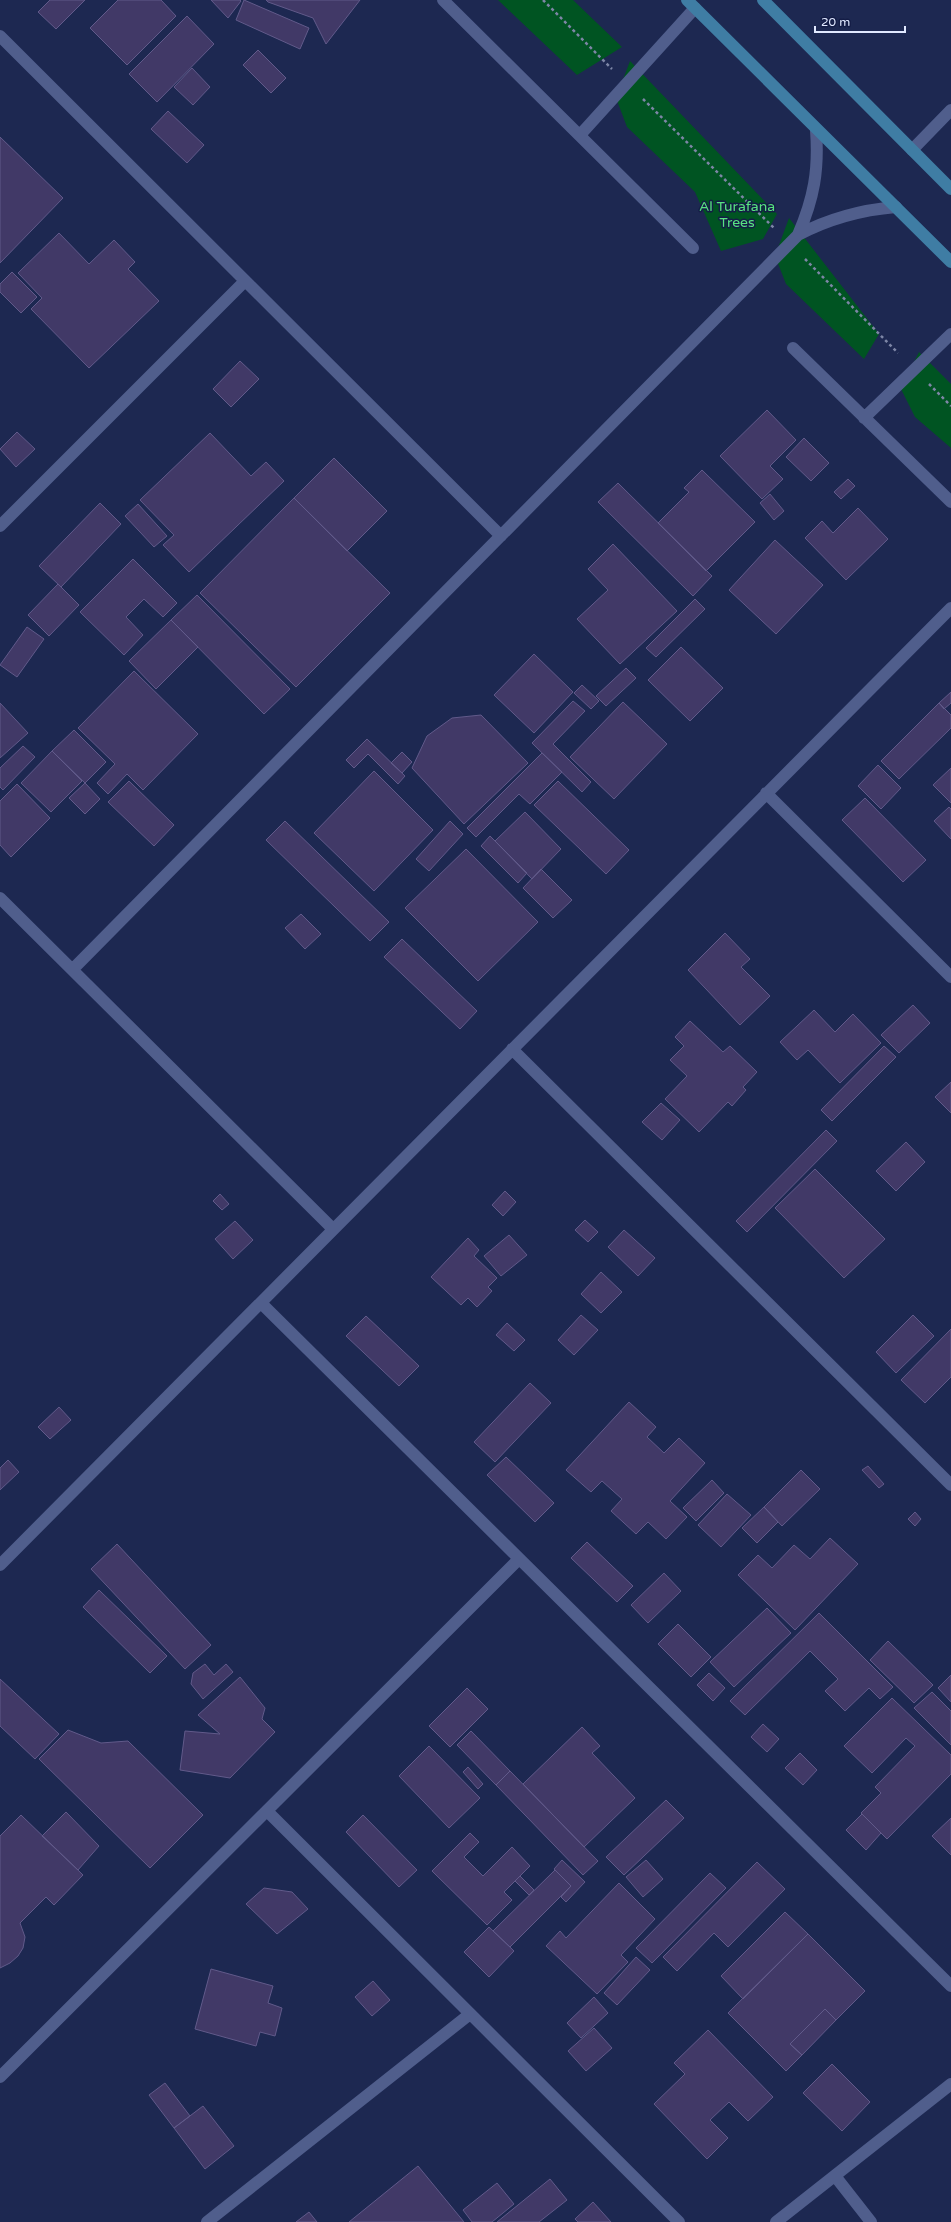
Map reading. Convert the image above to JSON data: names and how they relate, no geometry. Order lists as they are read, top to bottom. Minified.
{"parks":["Al Turafana Trees"],"scale_bar":"20 m"}
